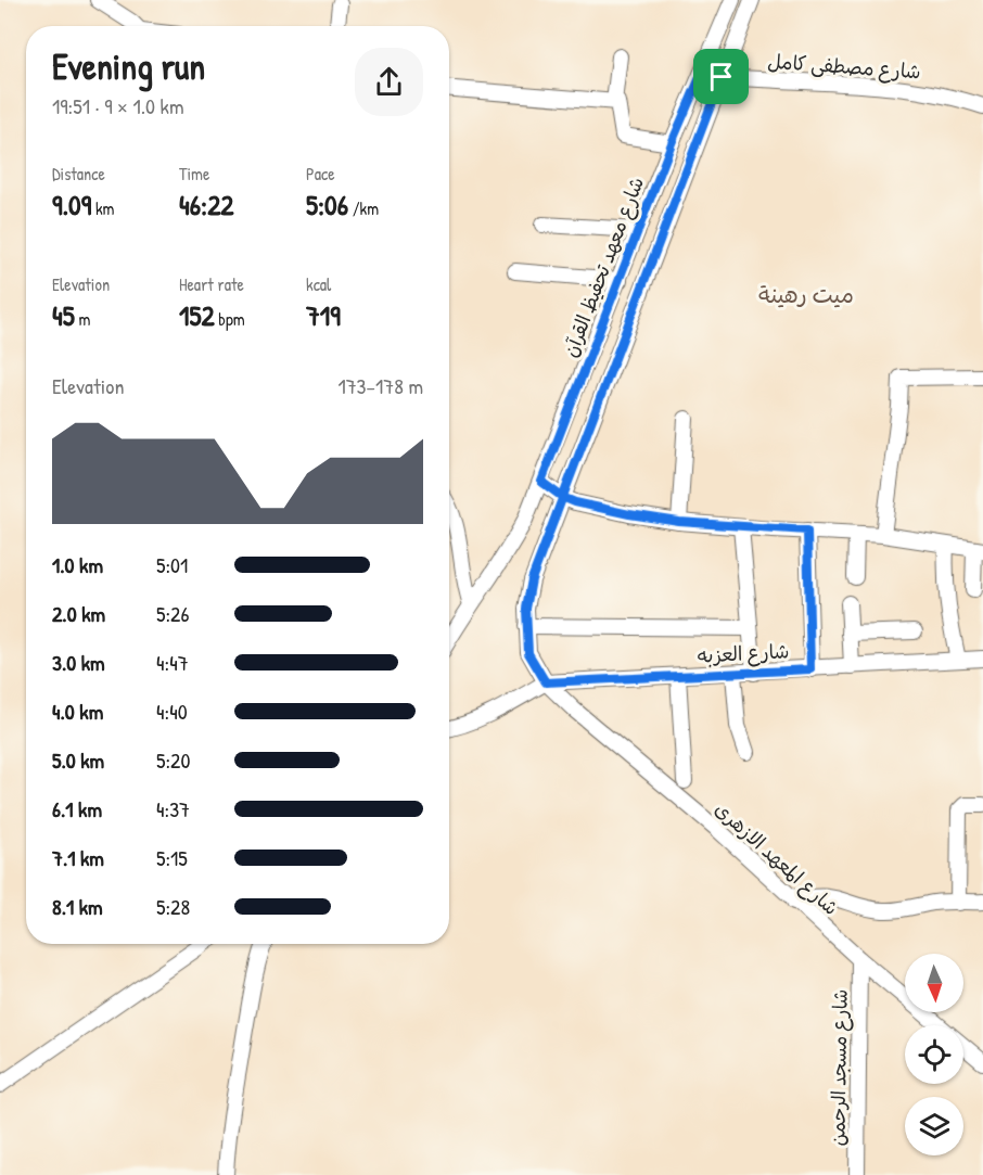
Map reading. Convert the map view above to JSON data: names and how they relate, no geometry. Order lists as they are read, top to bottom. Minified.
{"streets":{"street":["شارع مصطفى كامل","شارع معهد تحفيظ القرآن","شارع العزبه","شارع المعهد الازهرى","شارع مسجد الرحمن"]},"crossings":[["شارع مصطفى كامل","شارع معهد تحفيظ القرآن"],["شارع مصطفى كامل","شارع المعهد الازهرى"],["شارع العزبه","شارع المعهد الازهرى"],["شارع المعهد الازهرى","شارع مسجد الرحمن"]],"districts":["ميت رهينة"],"north":"bottom","page":{"heading":["Evening run","19:51 · 9 × 1.0 km"],"stats":[["Distance","9.09 km"],["Time","46:22"],["Pace","5:06 /km"],["Elevation","45 m"],["Heart rate","152 bpm"],["kcal","719"]],"chart":["Elevation","173–178 m"],"list":[{"name":"1.0 km","note":"5:01"},{"name":"2.0 km","note":"5:26"},{"name":"3.0 km","note":"4:47"},{"name":"4.0 km","note":"4:40"},{"name":"5.0 km","note":"5:20"},{"name":"6.1 km","note":"4:37"},{"name":"7.1 km","note":"5:15"},{"name":"8.1 km","note":"5:28"}]}}
